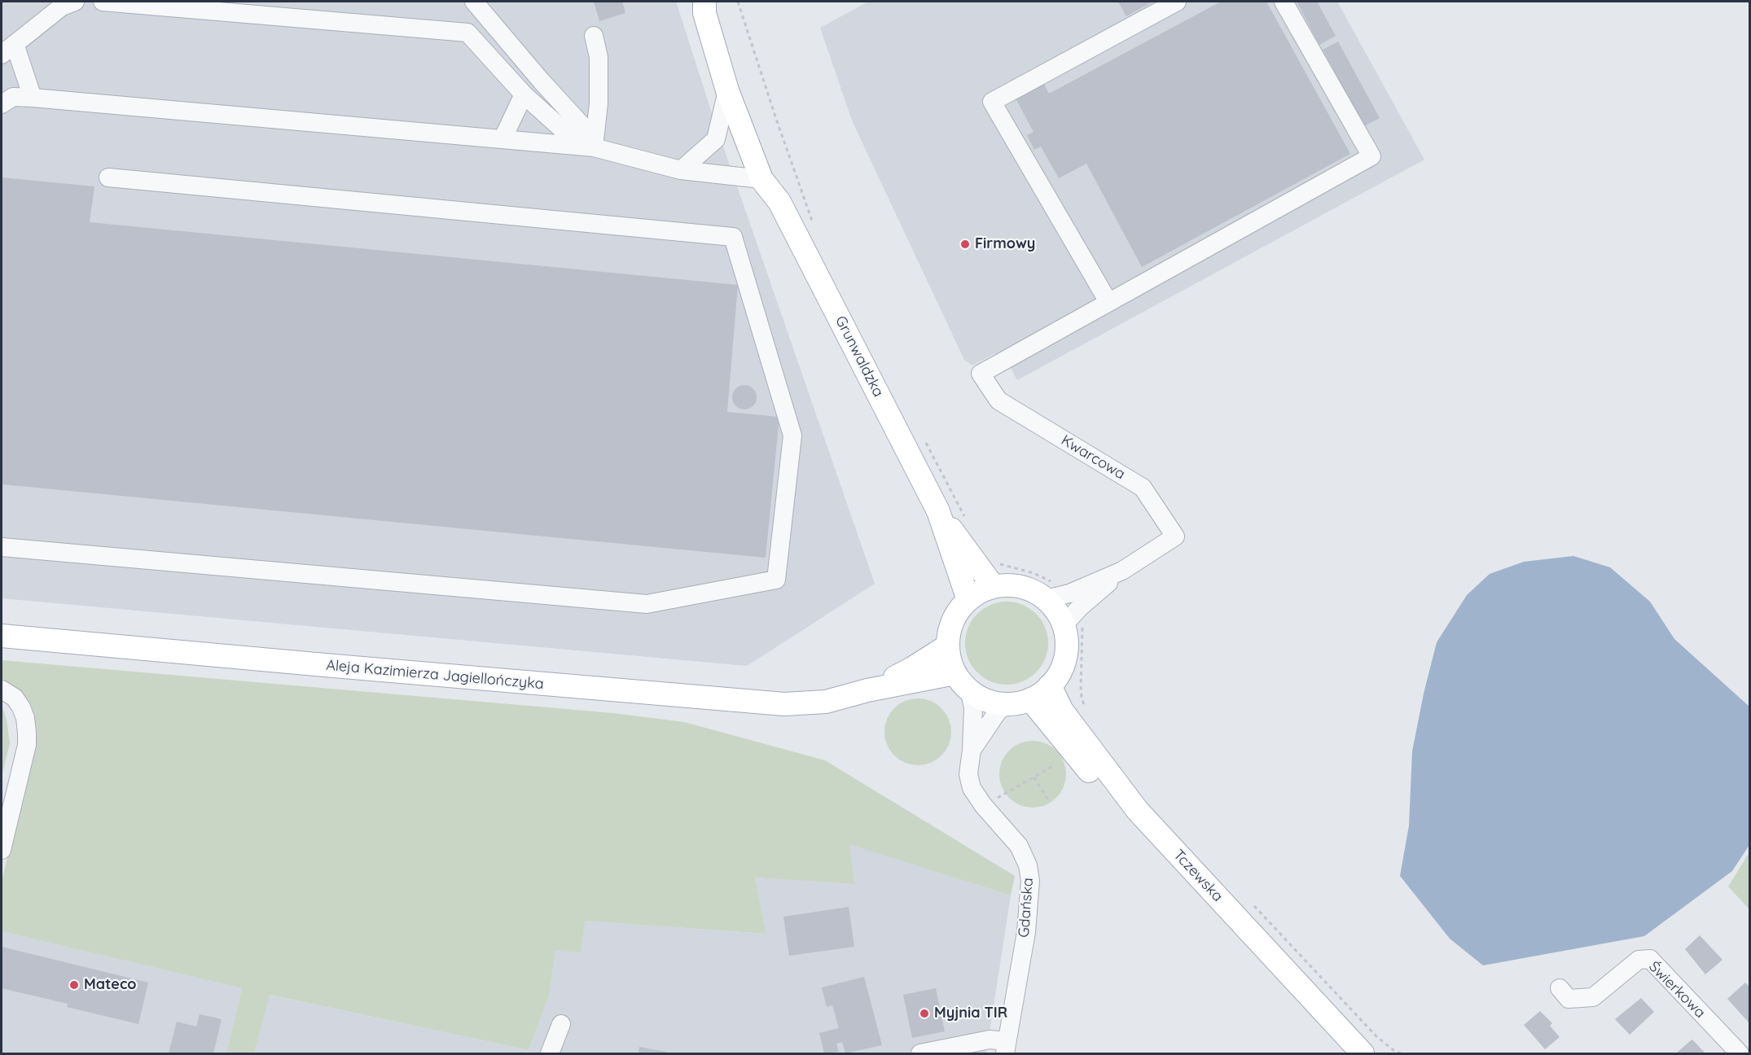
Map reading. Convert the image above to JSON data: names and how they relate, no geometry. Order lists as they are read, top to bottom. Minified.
{"streets":{"main road":["Grunwaldzka","Aleja Kazimierza Jagiellończyka","Tczewska"],"street":["Kwarcowa","Gdańska","Świerkowa"]},"crossings":[["Grunwaldzka","Kwarcowa"],["Grunwaldzka","Aleja Kazimierza Jagiellończyka"],["Grunwaldzka","Tczewska"],["Grunwaldzka","Gdańska"],["Kwarcowa","Aleja Kazimierza Jagiellończyka"],["Kwarcowa","Tczewska"],["Kwarcowa","Gdańska"],["Aleja Kazimierza Jagiellończyka","Tczewska"],["Aleja Kazimierza Jagiellończyka","Gdańska"],["Tczewska","Gdańska"]],"places":["Firmowy","Mateco","Myjnia TIR"]}
